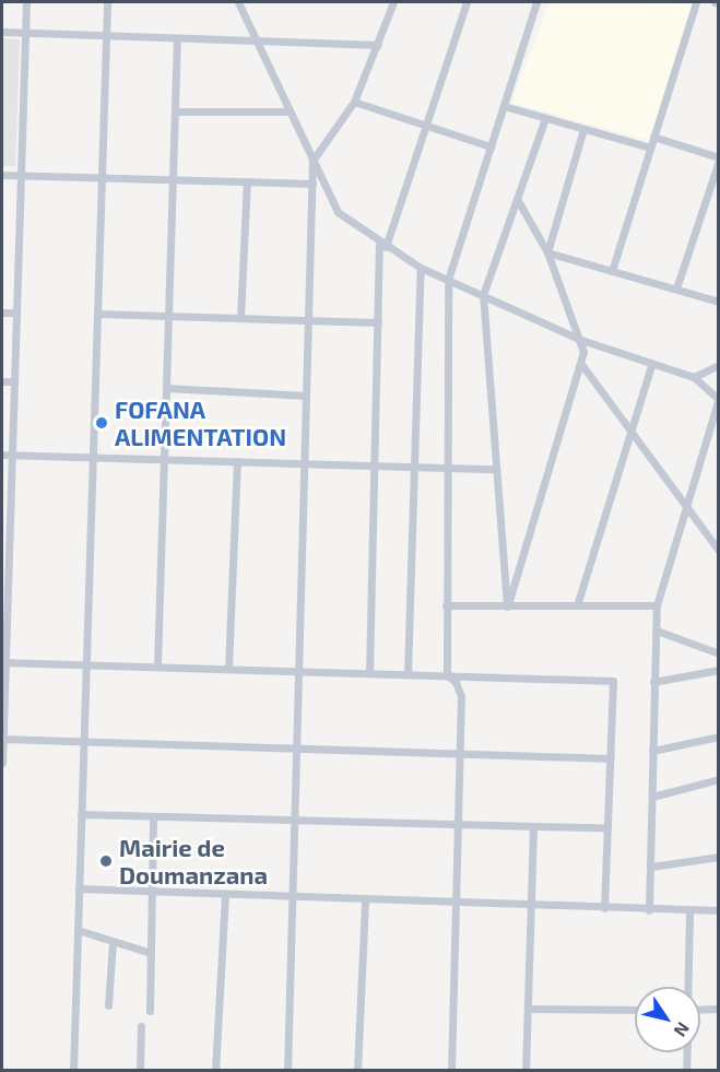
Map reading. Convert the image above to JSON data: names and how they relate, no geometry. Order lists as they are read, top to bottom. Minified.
{"places":["FOFANA ALIMENTATION","Mairie de Doumanzana"],"north":"bottom right"}
